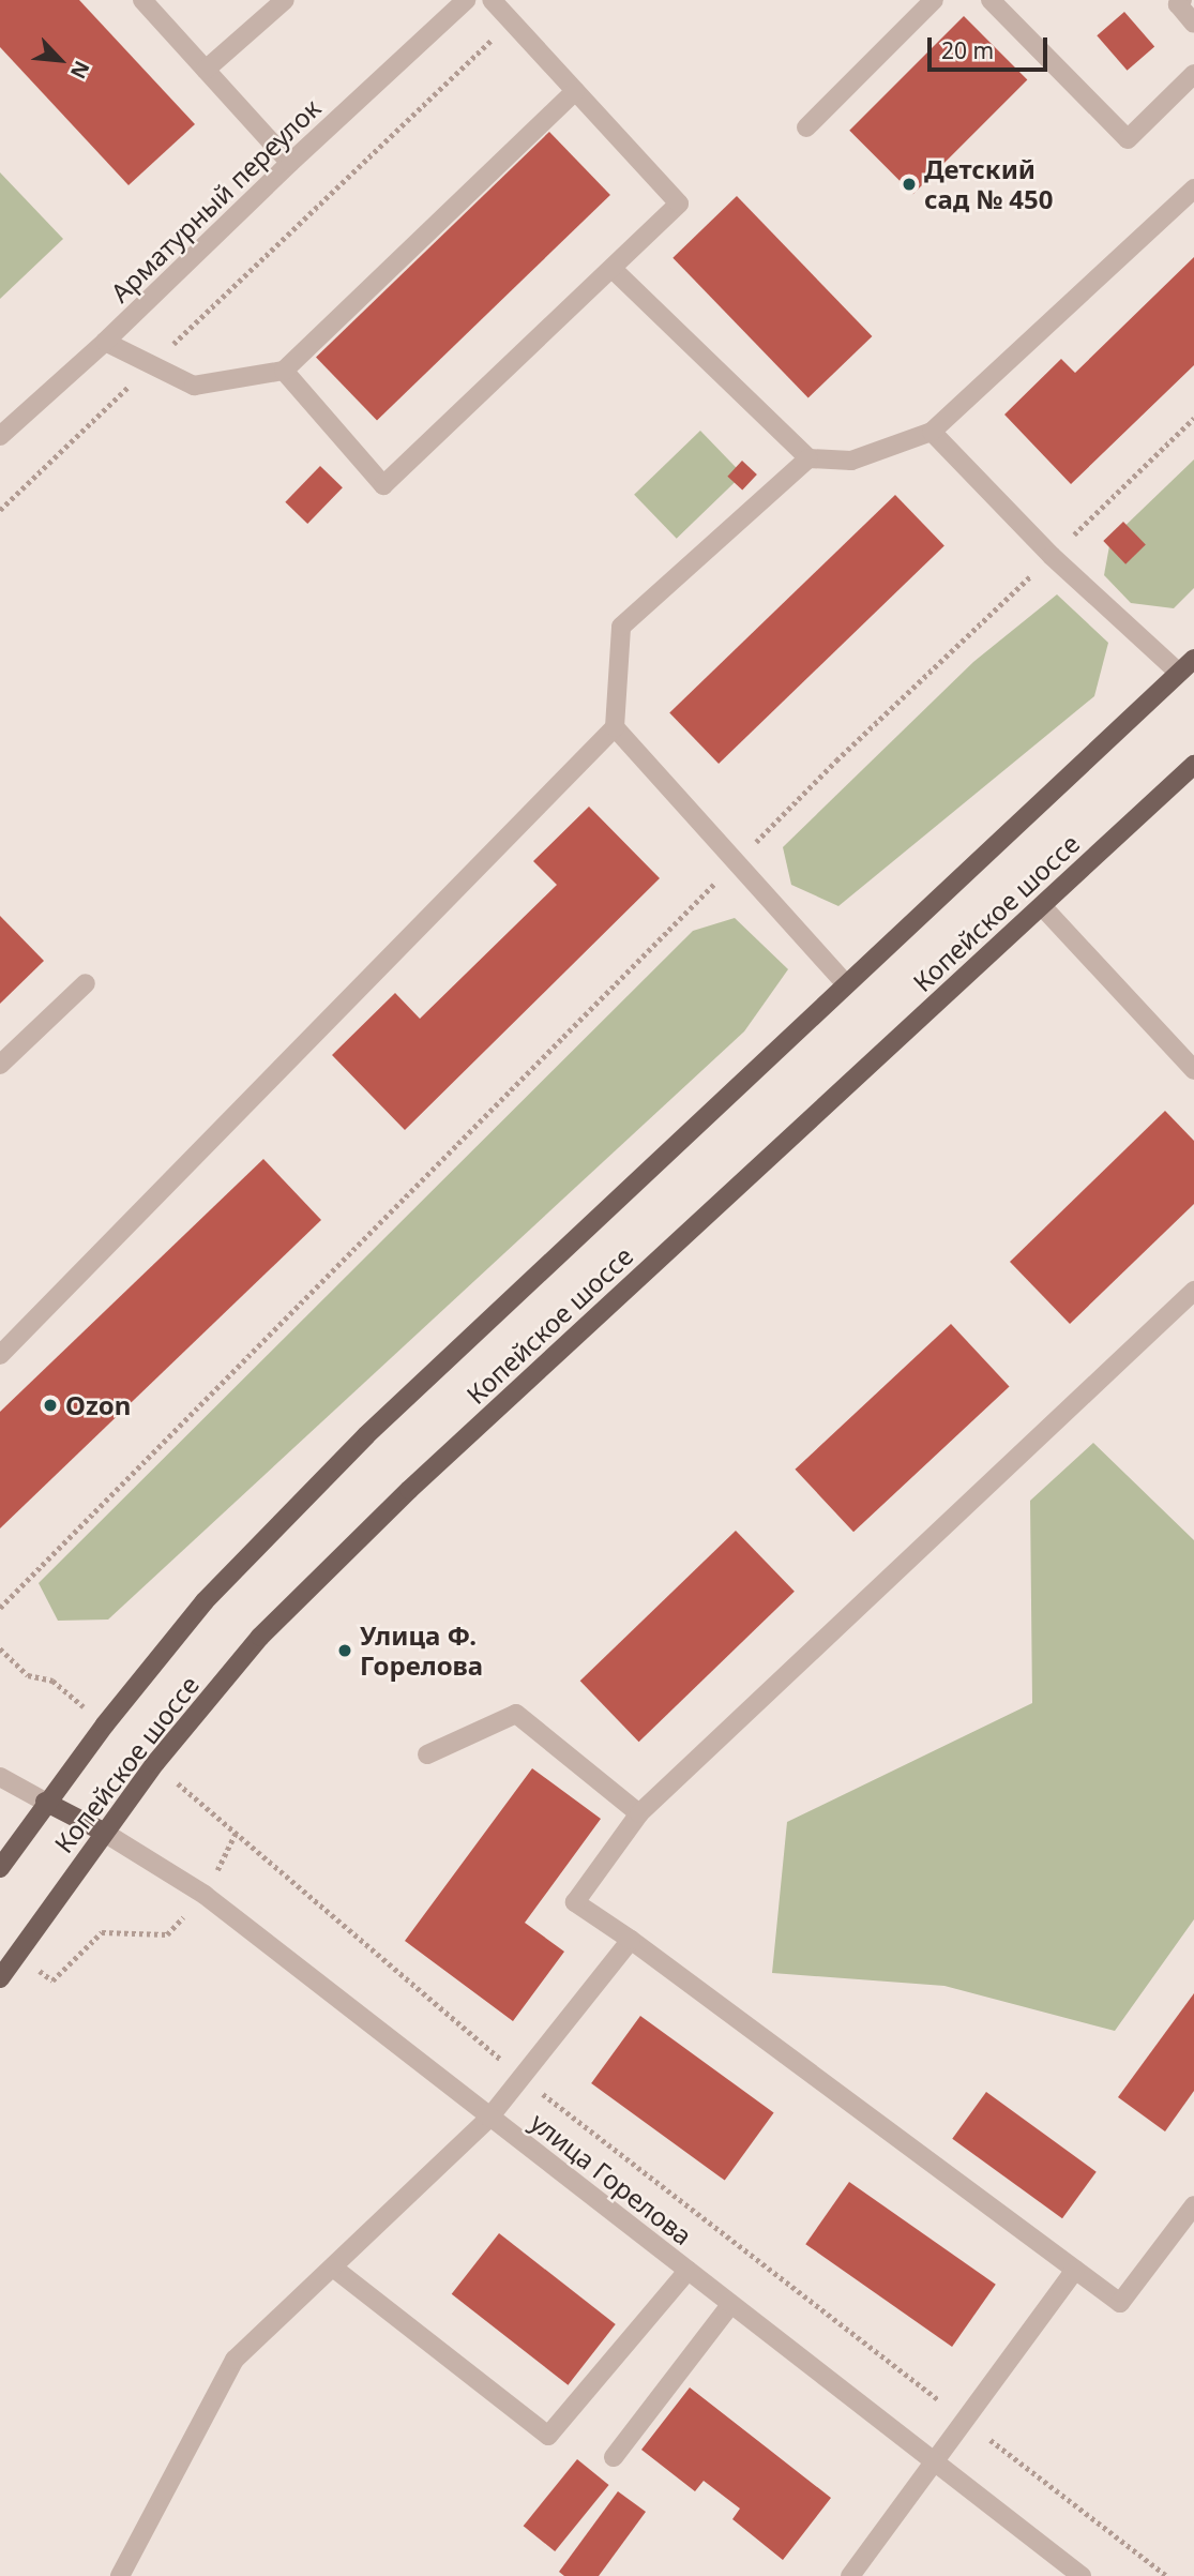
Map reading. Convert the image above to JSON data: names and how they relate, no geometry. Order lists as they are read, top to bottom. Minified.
{"streets":{"main road":["Копейское шоссе"],"street":["Арматурный переулок","улица Горелова"]},"crossings":[["Копейское шоссе","улица Горелова"]],"places":["Детский сад № 450","Ozon","Улица Ф. Горелова"],"scale_bar":"20 m","north":"bottom right"}
